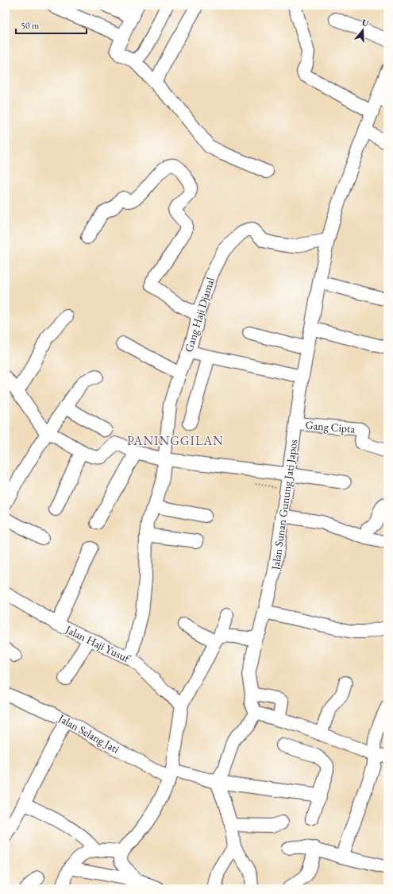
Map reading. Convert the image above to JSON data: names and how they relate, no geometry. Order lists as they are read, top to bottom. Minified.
{"streets":{"street":["Gang Haji Djamal","Gang Cipta","Jalan Sunan Gunung Jati Japos","Jalan Haji Yusuf","Jalan Selang Jati"]},"crossings":[["Gang Haji Djamal","Jalan Sunan Gunung Jati Japos"],["Gang Haji Djamal","Jalan Haji Yusuf"],["Gang Cipta","Jalan Sunan Gunung Jati Japos"]],"districts":["PANINGGILAN"],"scale_bar":"50 m","north":"top"}
